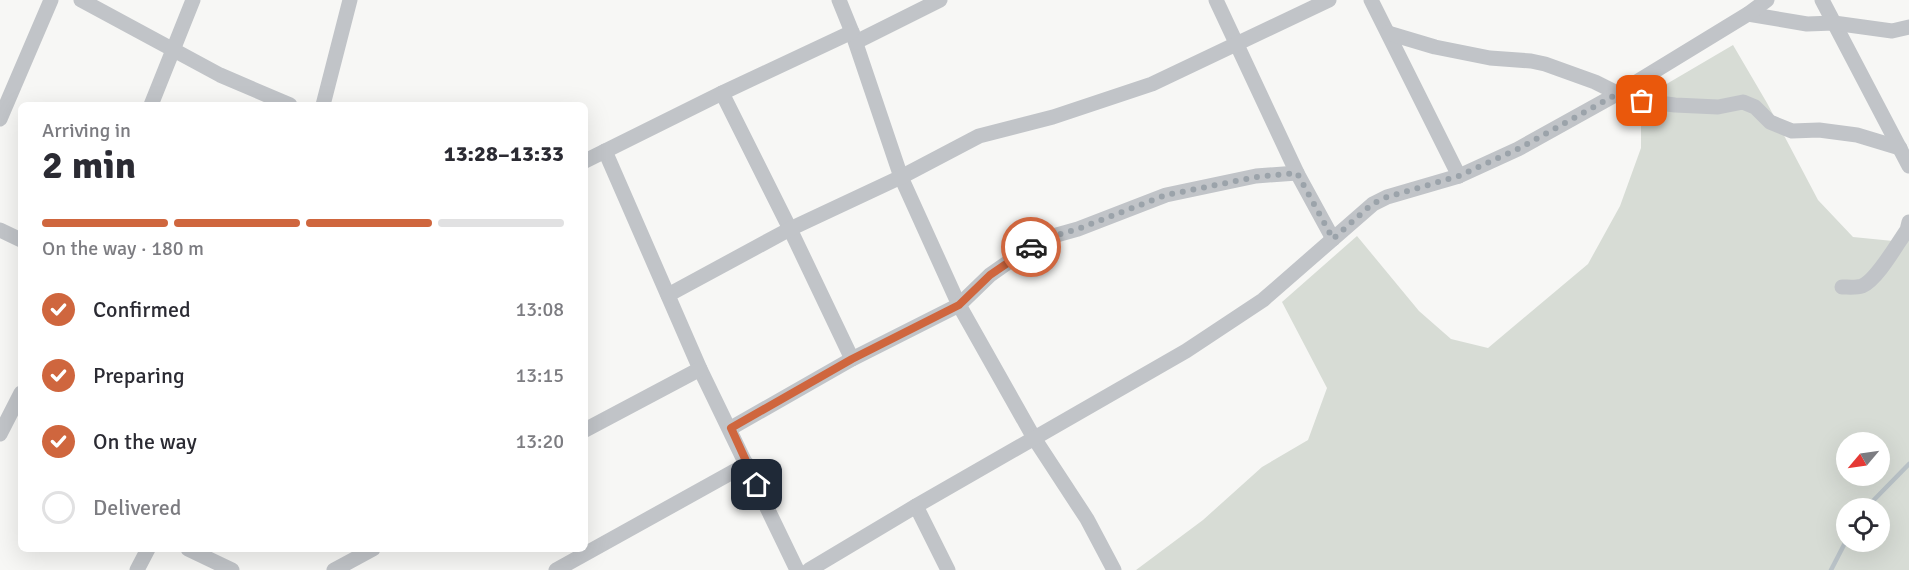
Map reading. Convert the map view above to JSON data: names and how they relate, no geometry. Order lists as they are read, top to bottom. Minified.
{"north":"bottom left","page":{"heading":["2 min","Arriving in","13:28–13:33"],"bar":"On the way · 180 m","list":[["Confirmed","13:08"],["Preparing","13:15"],["On the way","13:20"],"Delivered"]}}
